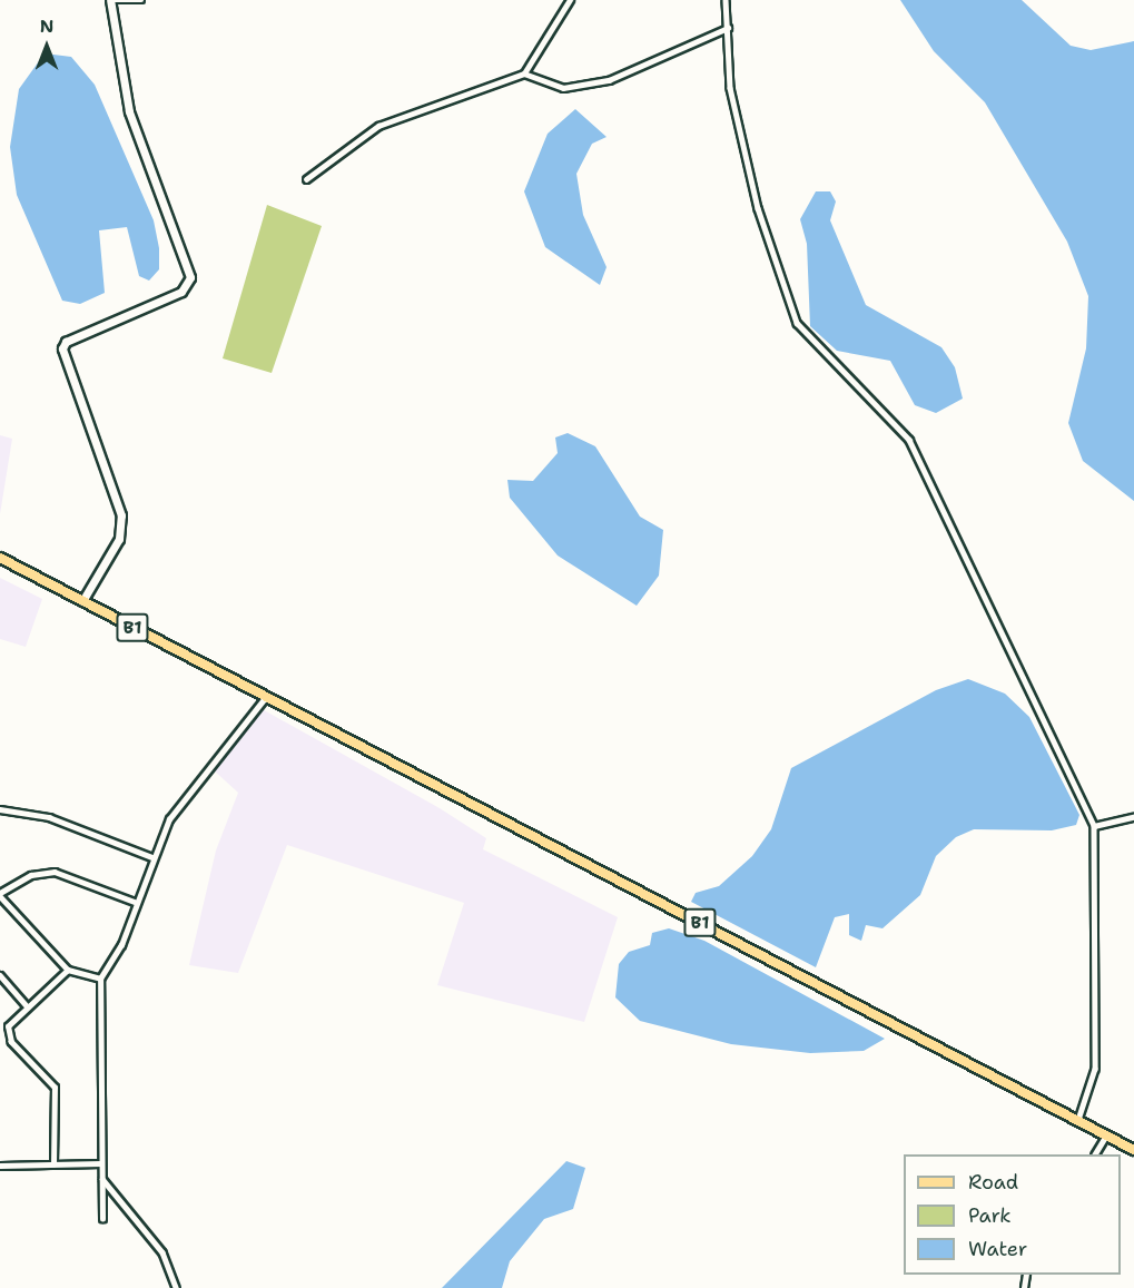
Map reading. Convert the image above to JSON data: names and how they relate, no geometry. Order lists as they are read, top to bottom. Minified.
{"streets":{"main road":["B1"]},"legend":["Road","Park","Water"],"north":"top"}
